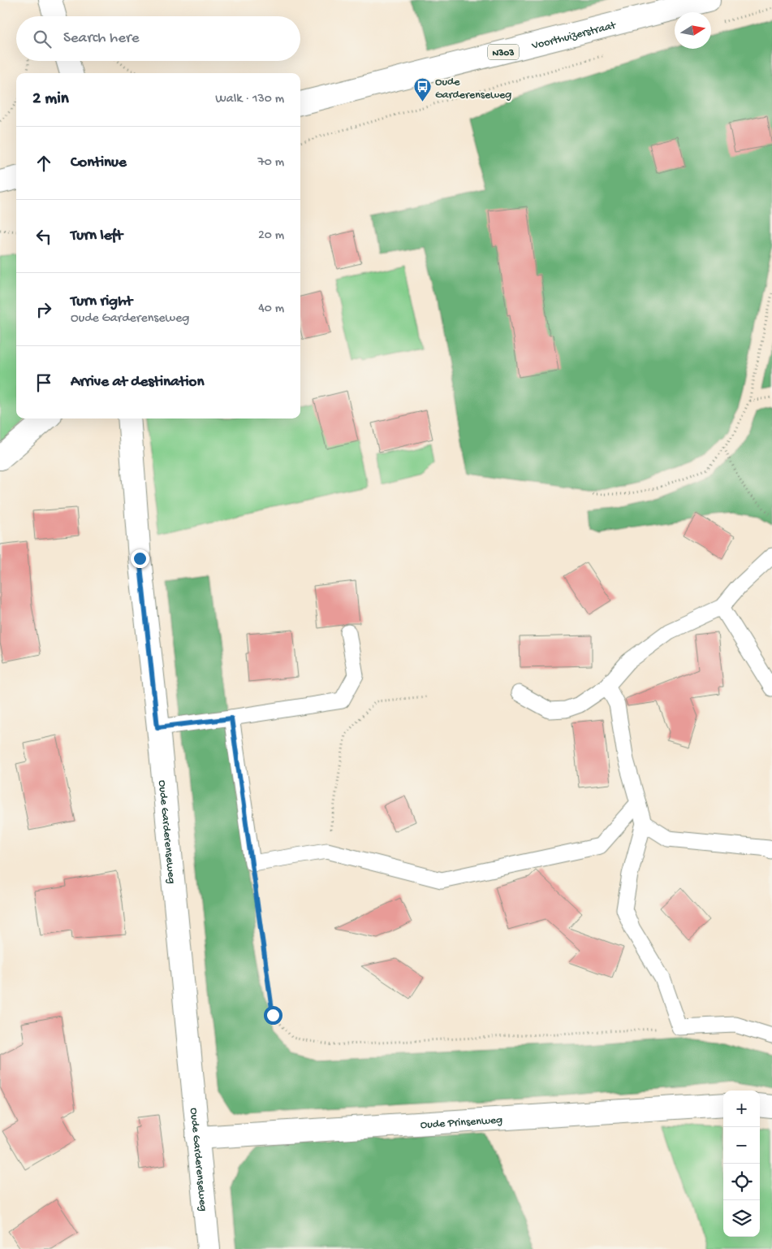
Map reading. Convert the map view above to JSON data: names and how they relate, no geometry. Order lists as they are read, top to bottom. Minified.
{"streets":{"street":["Voorthuizerstraat","N303","Oude Garderenseweg","Oude Prinsenweg"]},"crossings":[["Oude Garderenseweg","Oude Prinsenweg"]],"places":{"bus stop":["Oude Garderenseweg"]},"north":"right","page":{"search":"Search here","heading":["2 min","Walk · 130 m"],"list":[["Continue","70 m"],["Turn left","20 m"],["Turn right","Oude Garderenseweg","40 m"],"Arrive at destination"],"map_buttons":["+","−"]}}
